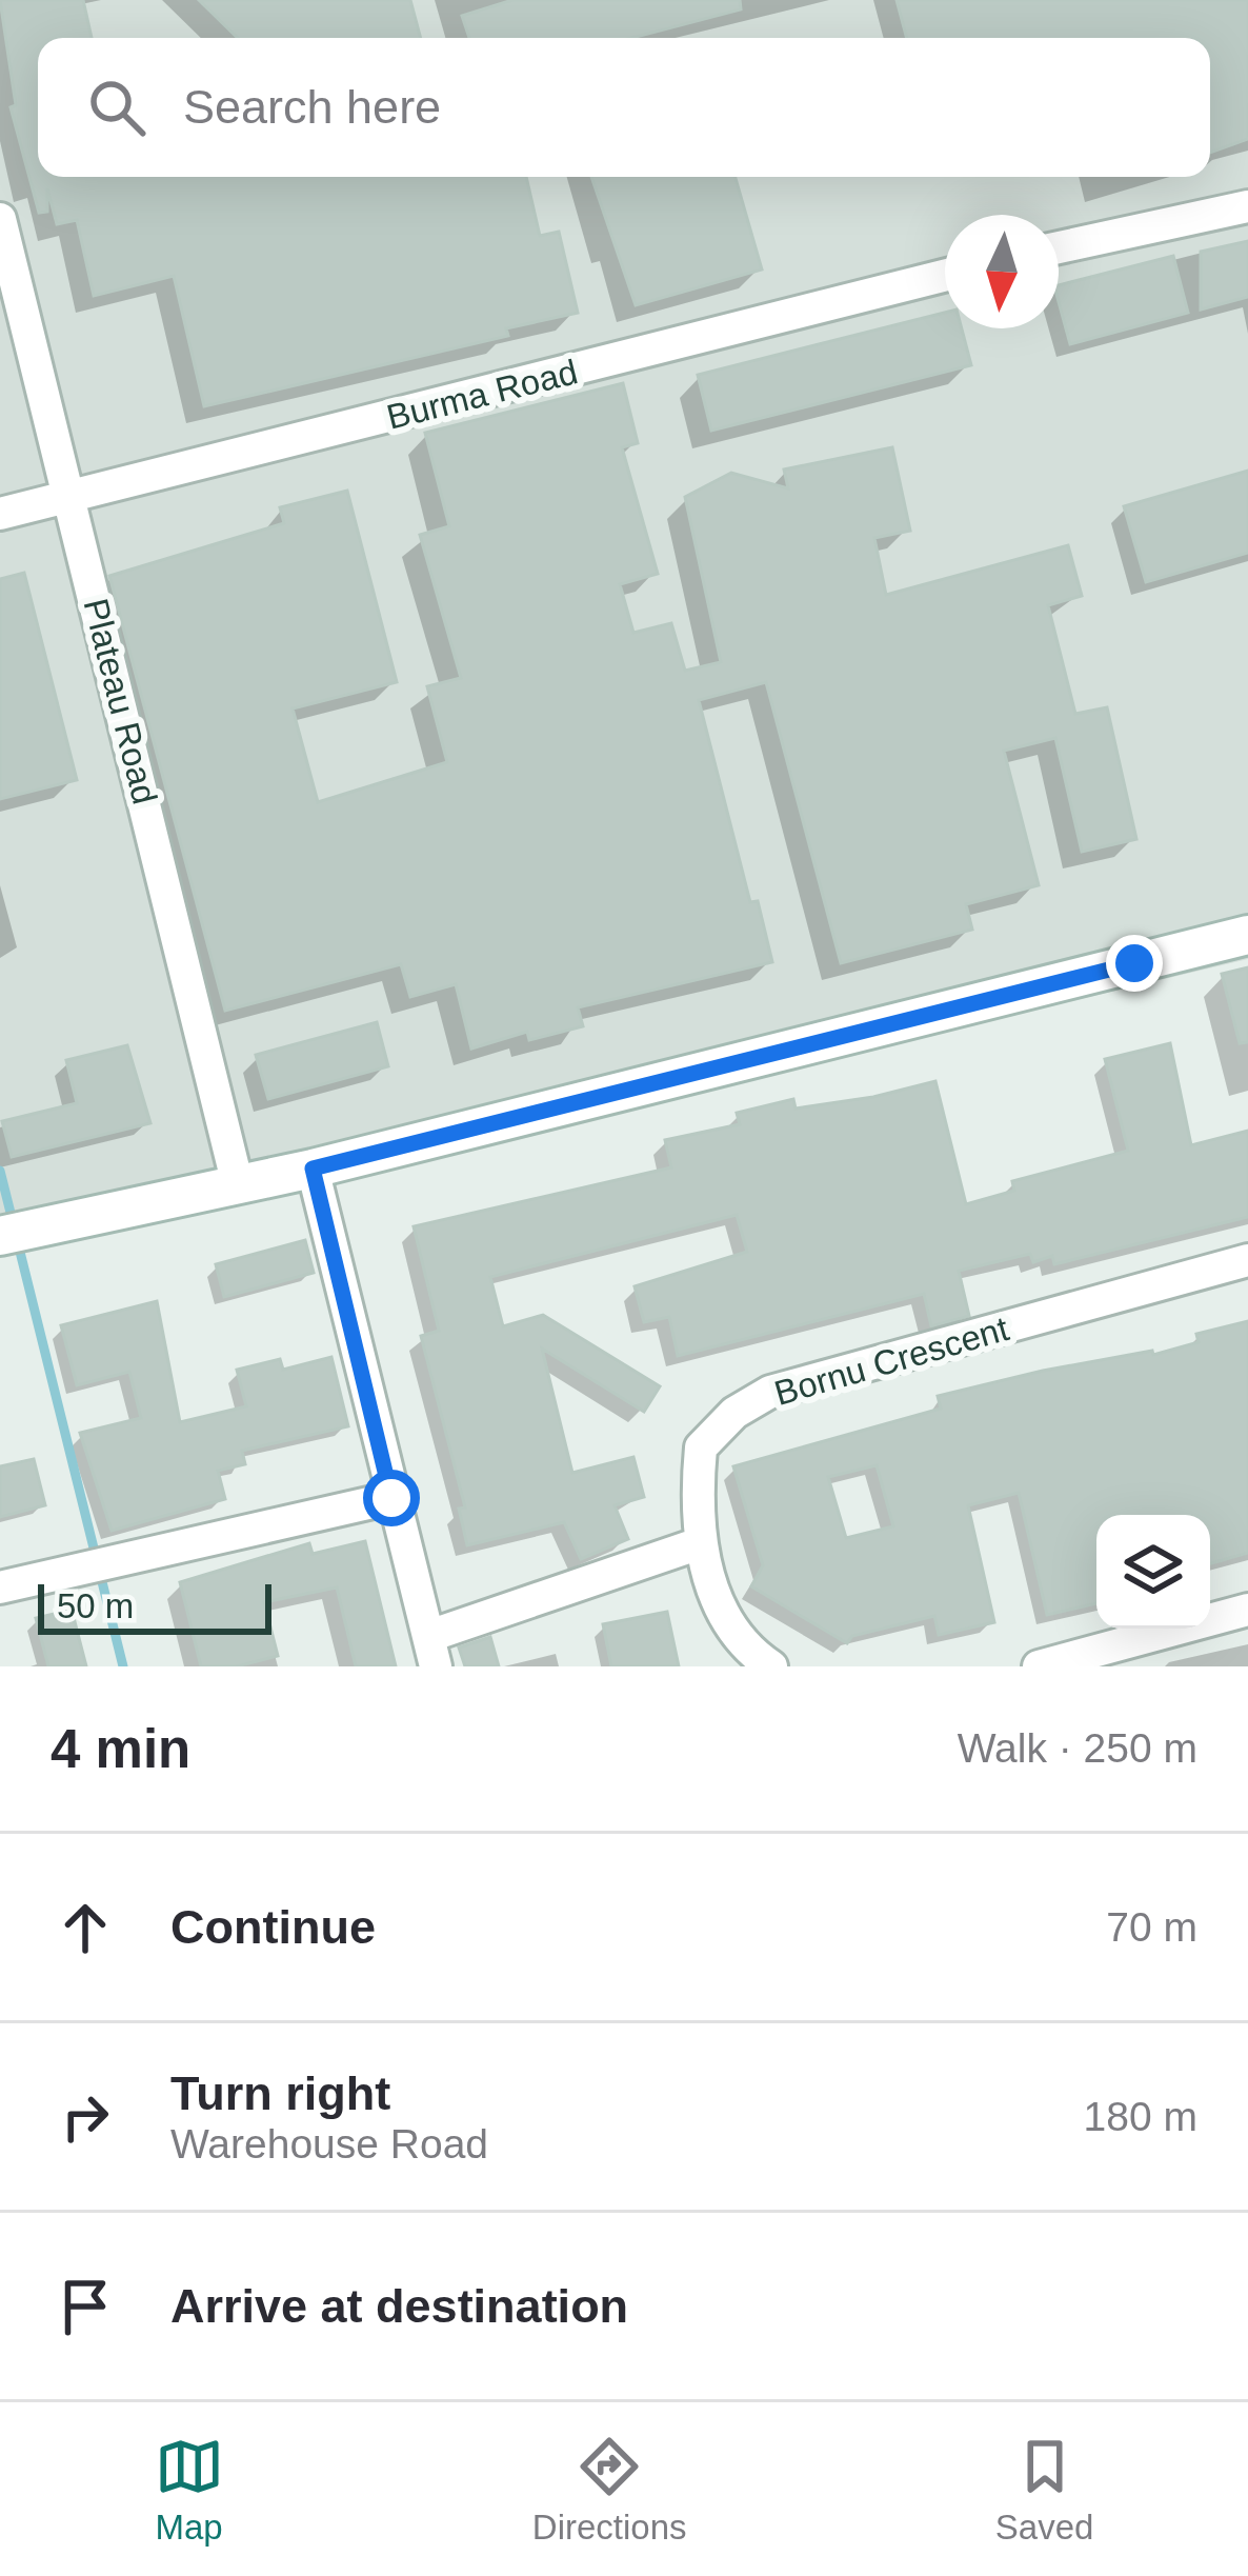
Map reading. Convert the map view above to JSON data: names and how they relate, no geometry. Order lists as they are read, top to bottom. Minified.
{"streets":{"street":["Burma Road","Plateau Road","Bornu Crescent"]},"crossings":[["Burma Road","Plateau Road"]],"scale_bar":"50 m","north":"bottom","page":{"search":"Search here","scale":"50 m","heading":["4 min","Walk · 250 m"],"list":[["Continue","70 m"],["Turn right","Warehouse Road","180 m"],"Arrive at destination"],"nav":["Map","Directions","Saved"]}}
